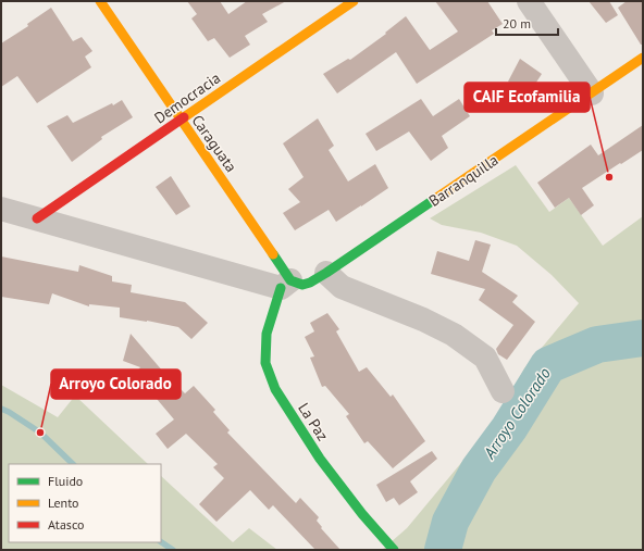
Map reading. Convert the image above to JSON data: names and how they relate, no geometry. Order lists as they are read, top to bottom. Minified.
{"streets":{"street":["Democracia","Caraguata","Barranquilla","La Paz"]},"crossings":[["Democracia","Caraguata"],["Caraguata","Barranquilla"],["Caraguata","La Paz"],["Barranquilla","La Paz"]],"water":["Arroyo Colorado"],"places":["CAIF Ecofamilia","Arroyo Colorado"],"legend":["Fluido","Lento","Atasco"],"scale_bar":"20 m"}
